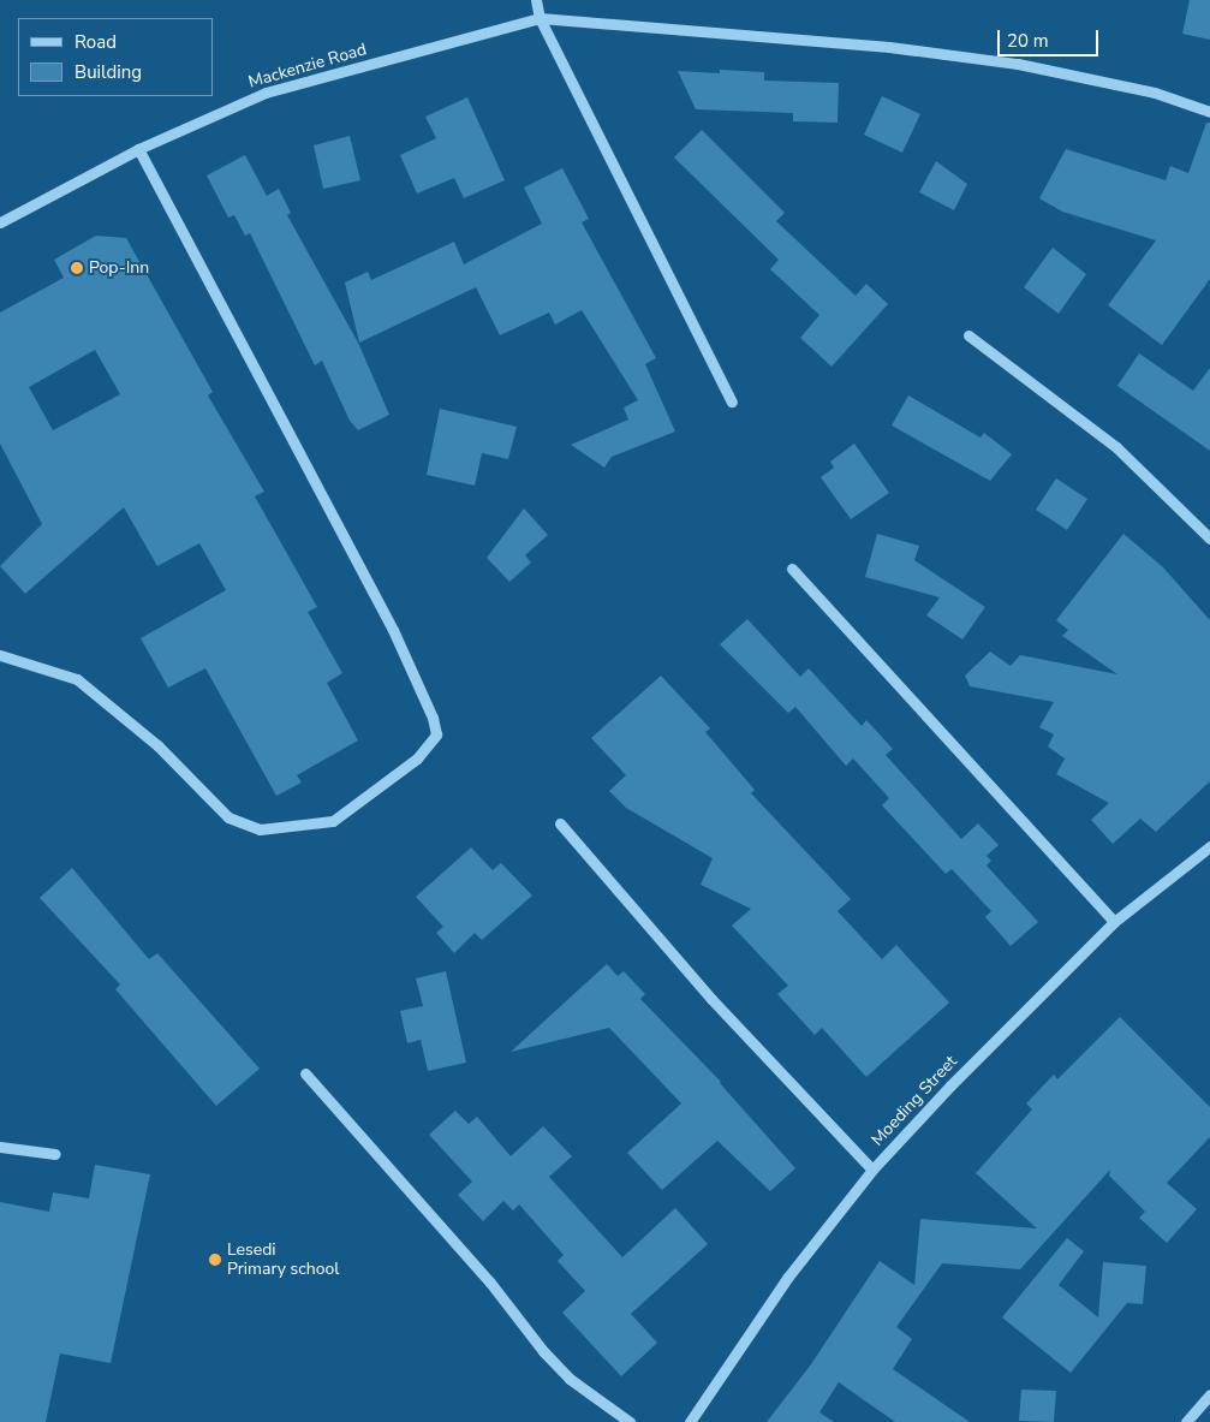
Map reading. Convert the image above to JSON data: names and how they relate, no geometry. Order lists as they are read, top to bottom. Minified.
{"streets":{"street":["Mackenzie Road","Moeding Street"]},"places":["Pop-Inn","Lesedi Primary school"],"legend":["Road","Building"],"scale_bar":"20 m"}
